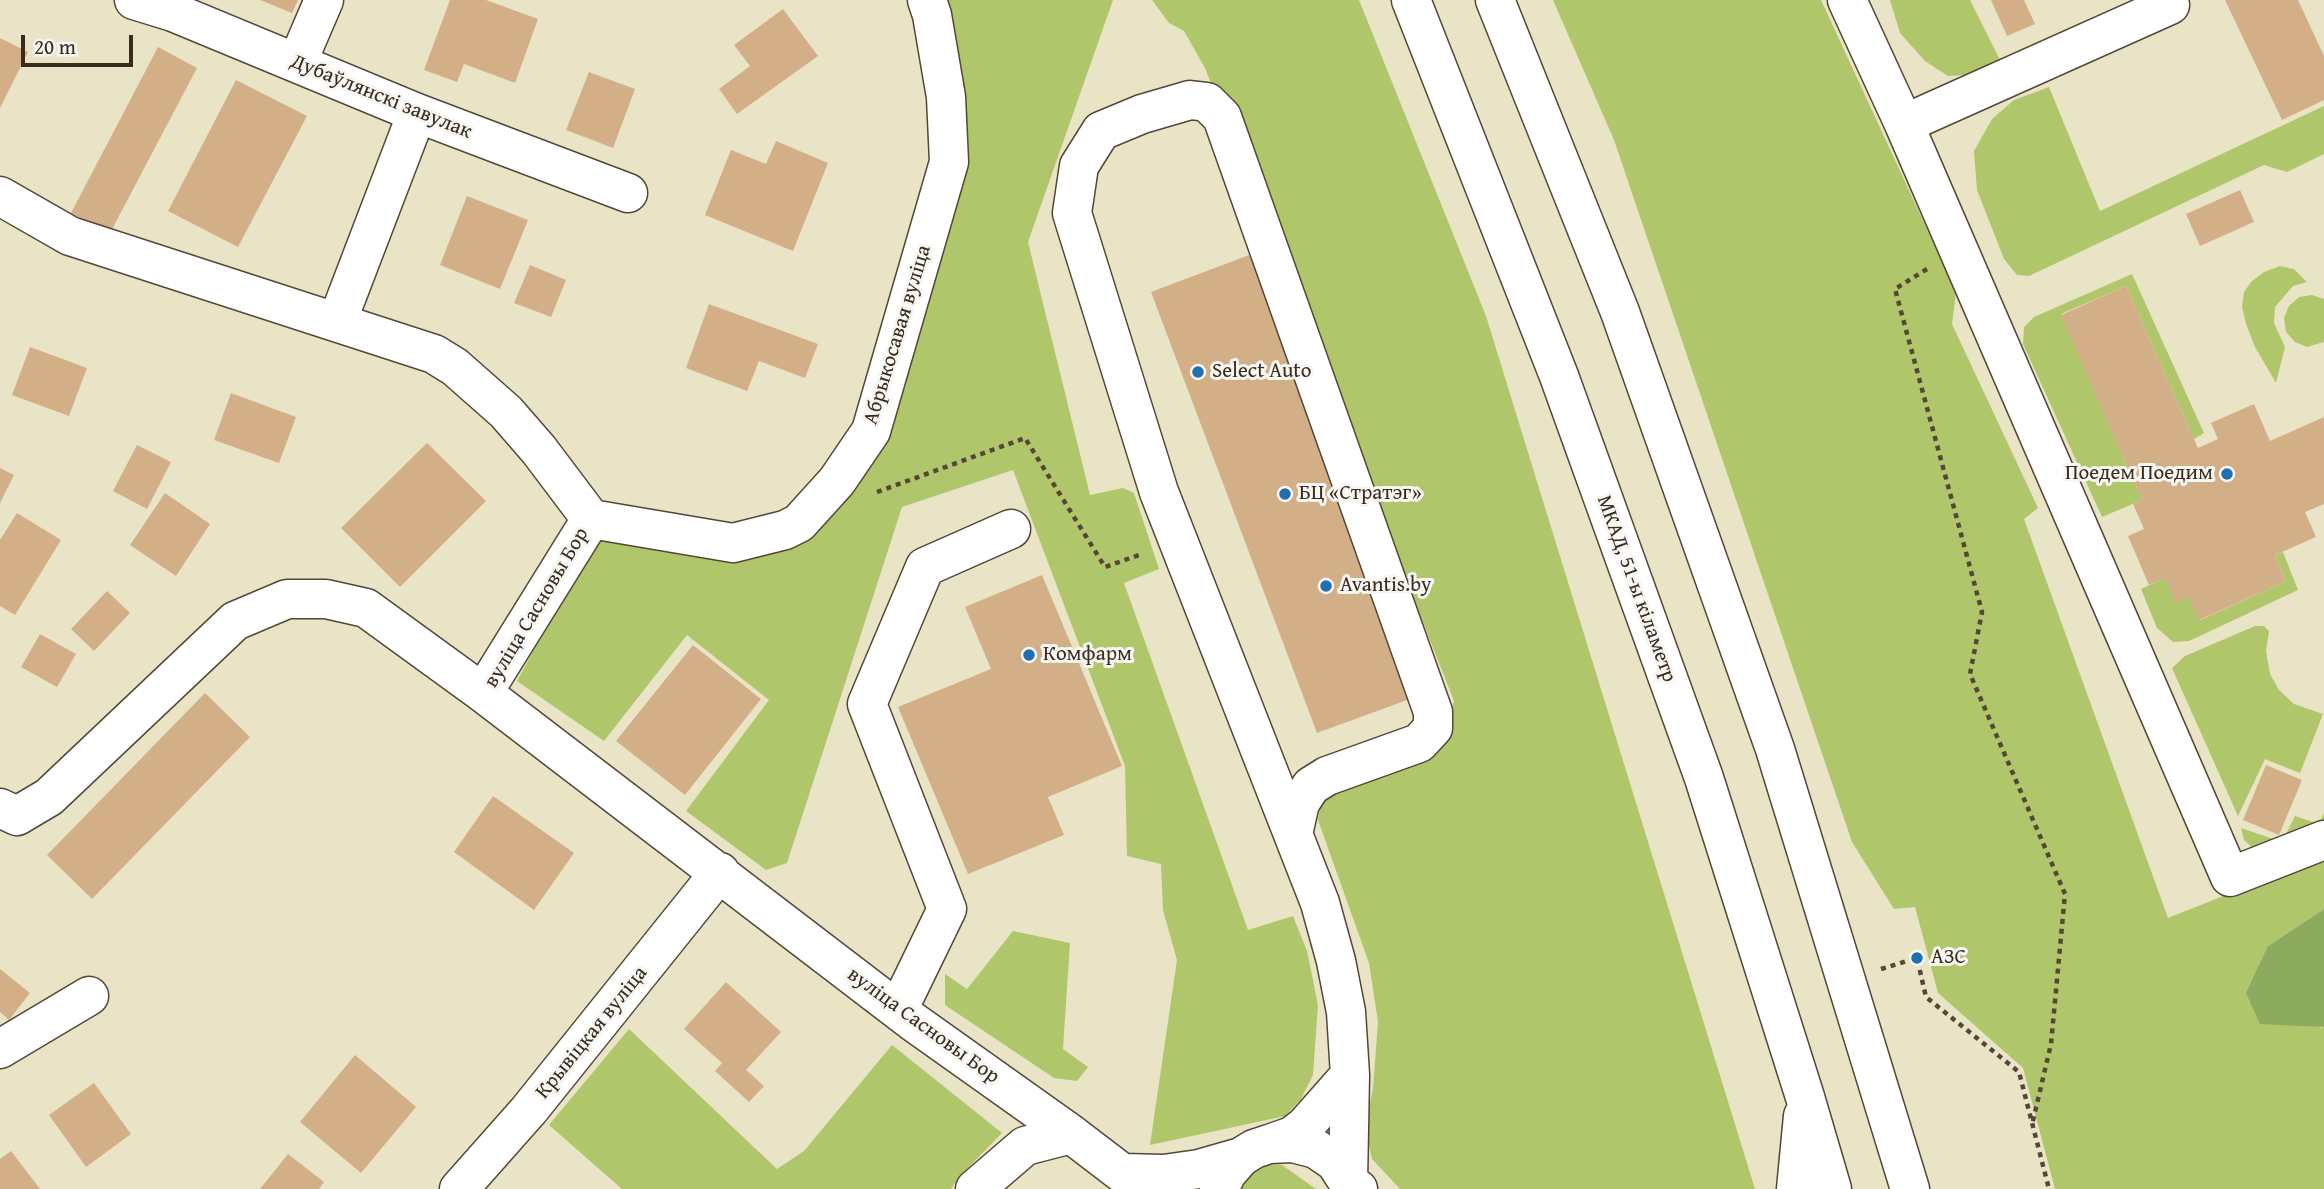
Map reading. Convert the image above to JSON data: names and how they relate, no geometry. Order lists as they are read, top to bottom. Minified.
{"streets":{"main road":["Дубаўлянскі завулак","Абрыкосавая вуліца","МКАД, 51-ы кіламетр","вуліца Сасновы Бор","Крывіцкая вуліца"]},"crossings":[["Абрыкосавая вуліца","вуліца Сасновы Бор"],["вуліца Сасновы Бор","Крывіцкая вуліца"]],"places":["Select Auto","Поедем Поедим","БЦ «Стратэг»","Avantis.by","Комфарм","АЗС"],"scale_bar":"20 m"}
